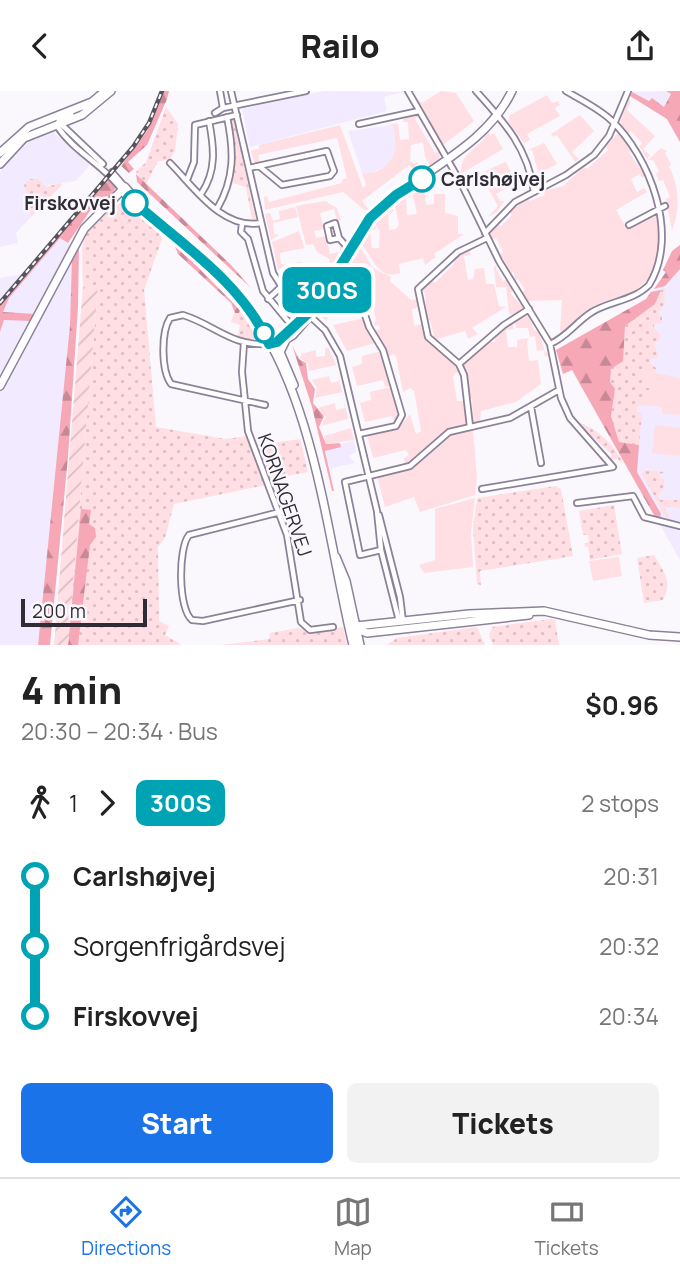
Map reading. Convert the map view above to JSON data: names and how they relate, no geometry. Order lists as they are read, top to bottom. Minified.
{"streets":{"street":["KORNAGERVEJ"]},"places":["Carlshøjvej","Firskovvej"],"lines":["bus line 300S"],"scale_bar":"200 m","page":{"header":"Railo","on_map":"300S","scale":"200 m","heading":["4 min","20:30 – 20:34 · Bus","$0.96"],"legs":["1","300S","2 stops"],"list":[{"name":"Carlshøjvej","value":"20:31"},{"name":"Sorgenfrigårdsvej","value":"20:32"},{"name":"Firskovvej","value":"20:34"}],"buttons":["Start","Tickets"],"tabs":["Directions","Map","Tickets"]}}
